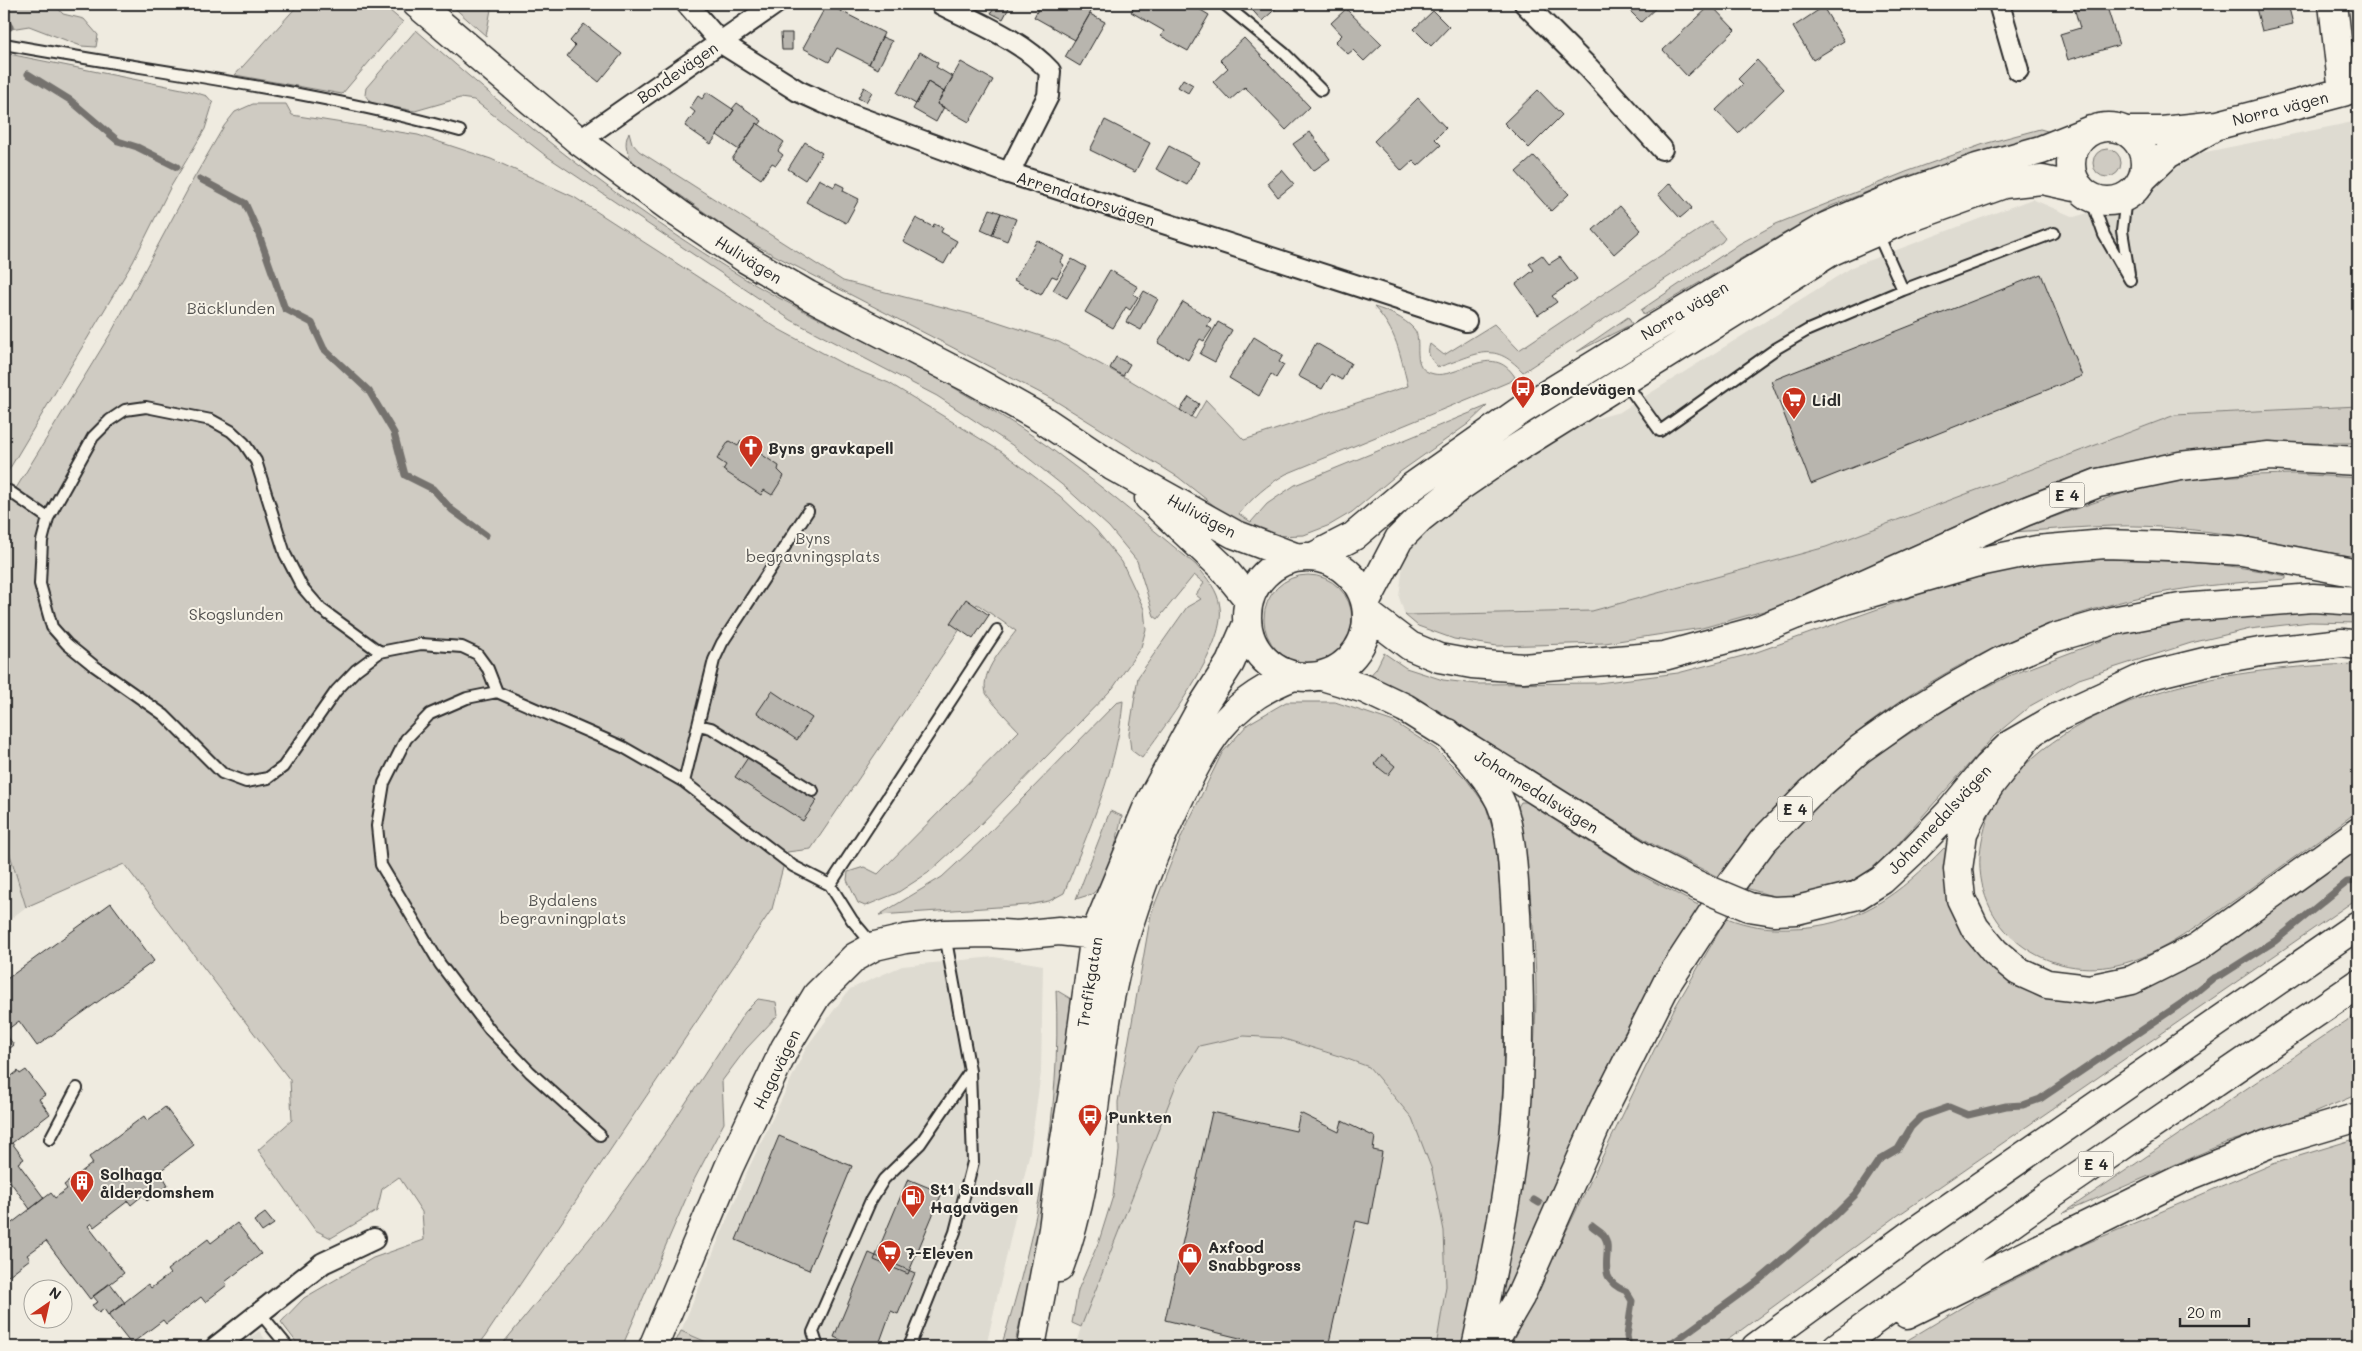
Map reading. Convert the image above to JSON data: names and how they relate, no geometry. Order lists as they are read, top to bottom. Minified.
{"streets":{"main road":["Norra vägen","Hulivägen","E 4","Johannedalsvägen","Trafikgatan","Hagavägen"],"street":["Bondevägen","Arrendatorsvägen"]},"crossings":[["Bondevägen","Arrendatorsvägen"],["Bondevägen","Hulivägen"],["Norra vägen","Hulivägen"],["Norra vägen","Johannedalsvägen"],["Norra vägen","Trafikgatan"],["Hulivägen","Johannedalsvägen"],["Hulivägen","Trafikgatan"],["Johannedalsvägen","Trafikgatan"],["Trafikgatan","Hagavägen"]],"parks":["Bäcklunden","Byns begravningsplats","Skogslunden","Bydalens begravningplats"],"places":{"bus stop":["Bondevägen","Punkten"],"supermarket":["Lidl","7-Eleven"],"church":["Byns gravkapell"],"building":["Solhaga ålderdomshem"],"fuel station":["St1 Sundsvall Hagavägen"],"shop":["Axfood Snabbgross"]},"scale_bar":"20 m","north":"top right"}
